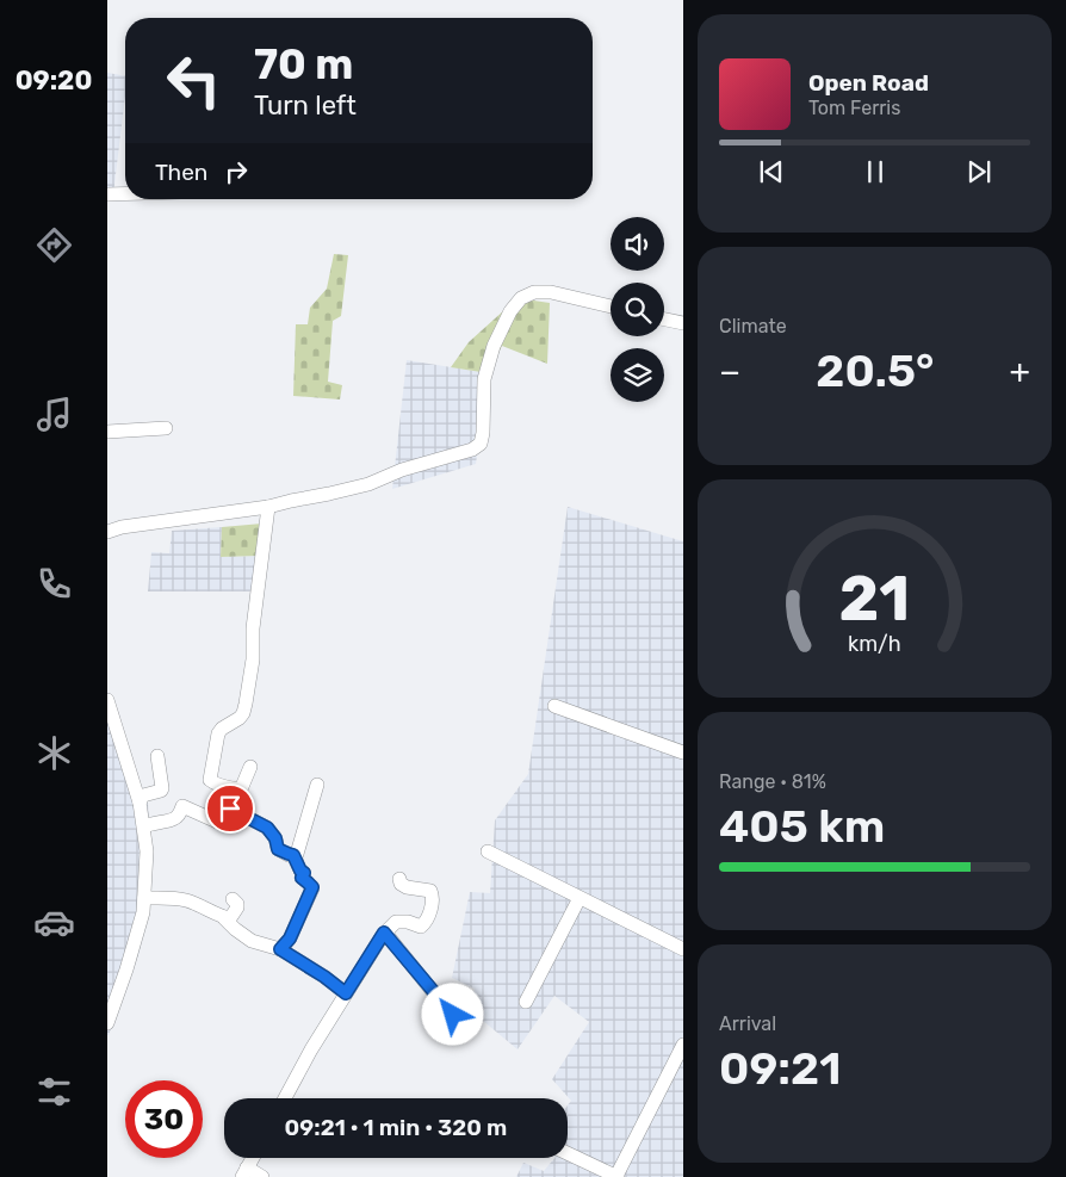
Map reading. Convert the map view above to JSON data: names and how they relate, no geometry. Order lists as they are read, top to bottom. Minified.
{"page":{"tabs":"09:20","turn":["70 m","Turn left"],"song":["Open Road","Tom Ferris"],"then":"Then","tile":["Climate",["Range · 81%","405 km"],["Arrival","09:21"]],"heat":["−","20.5°","+"],"limit":"30","trip":"09:21 · 1 min · 320 m","gauge":["21","km/h"]}}
